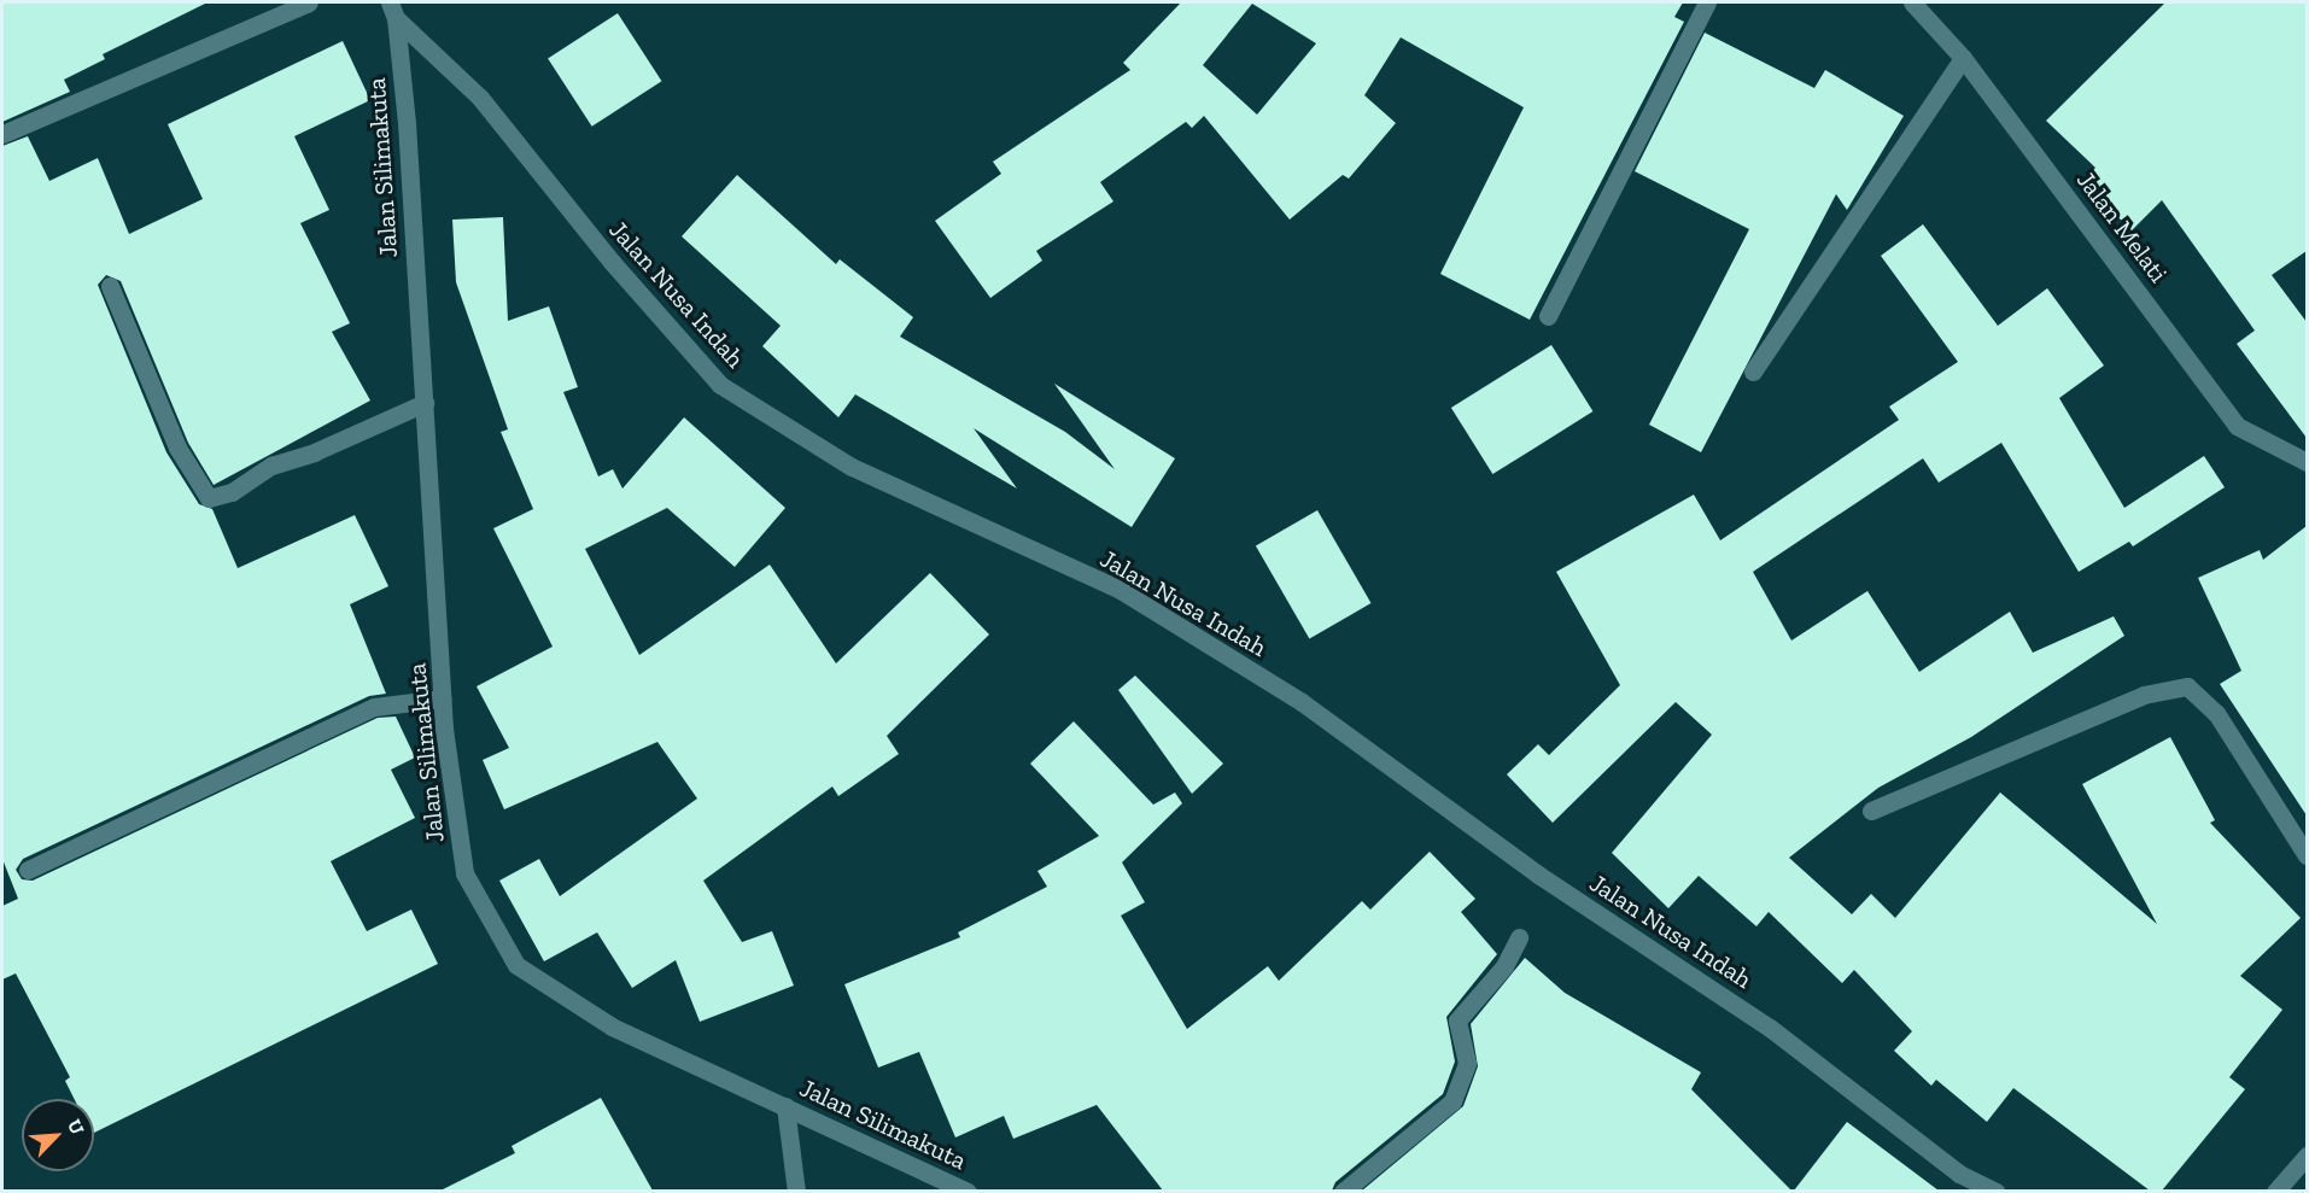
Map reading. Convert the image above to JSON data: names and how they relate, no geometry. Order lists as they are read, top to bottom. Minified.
{"streets":{"street":["Jalan Silimakuta","Jalan Melati","Jalan Nusa Indah"]},"crossings":[["Jalan Silimakuta","Jalan Nusa Indah"]],"north":"top right"}
